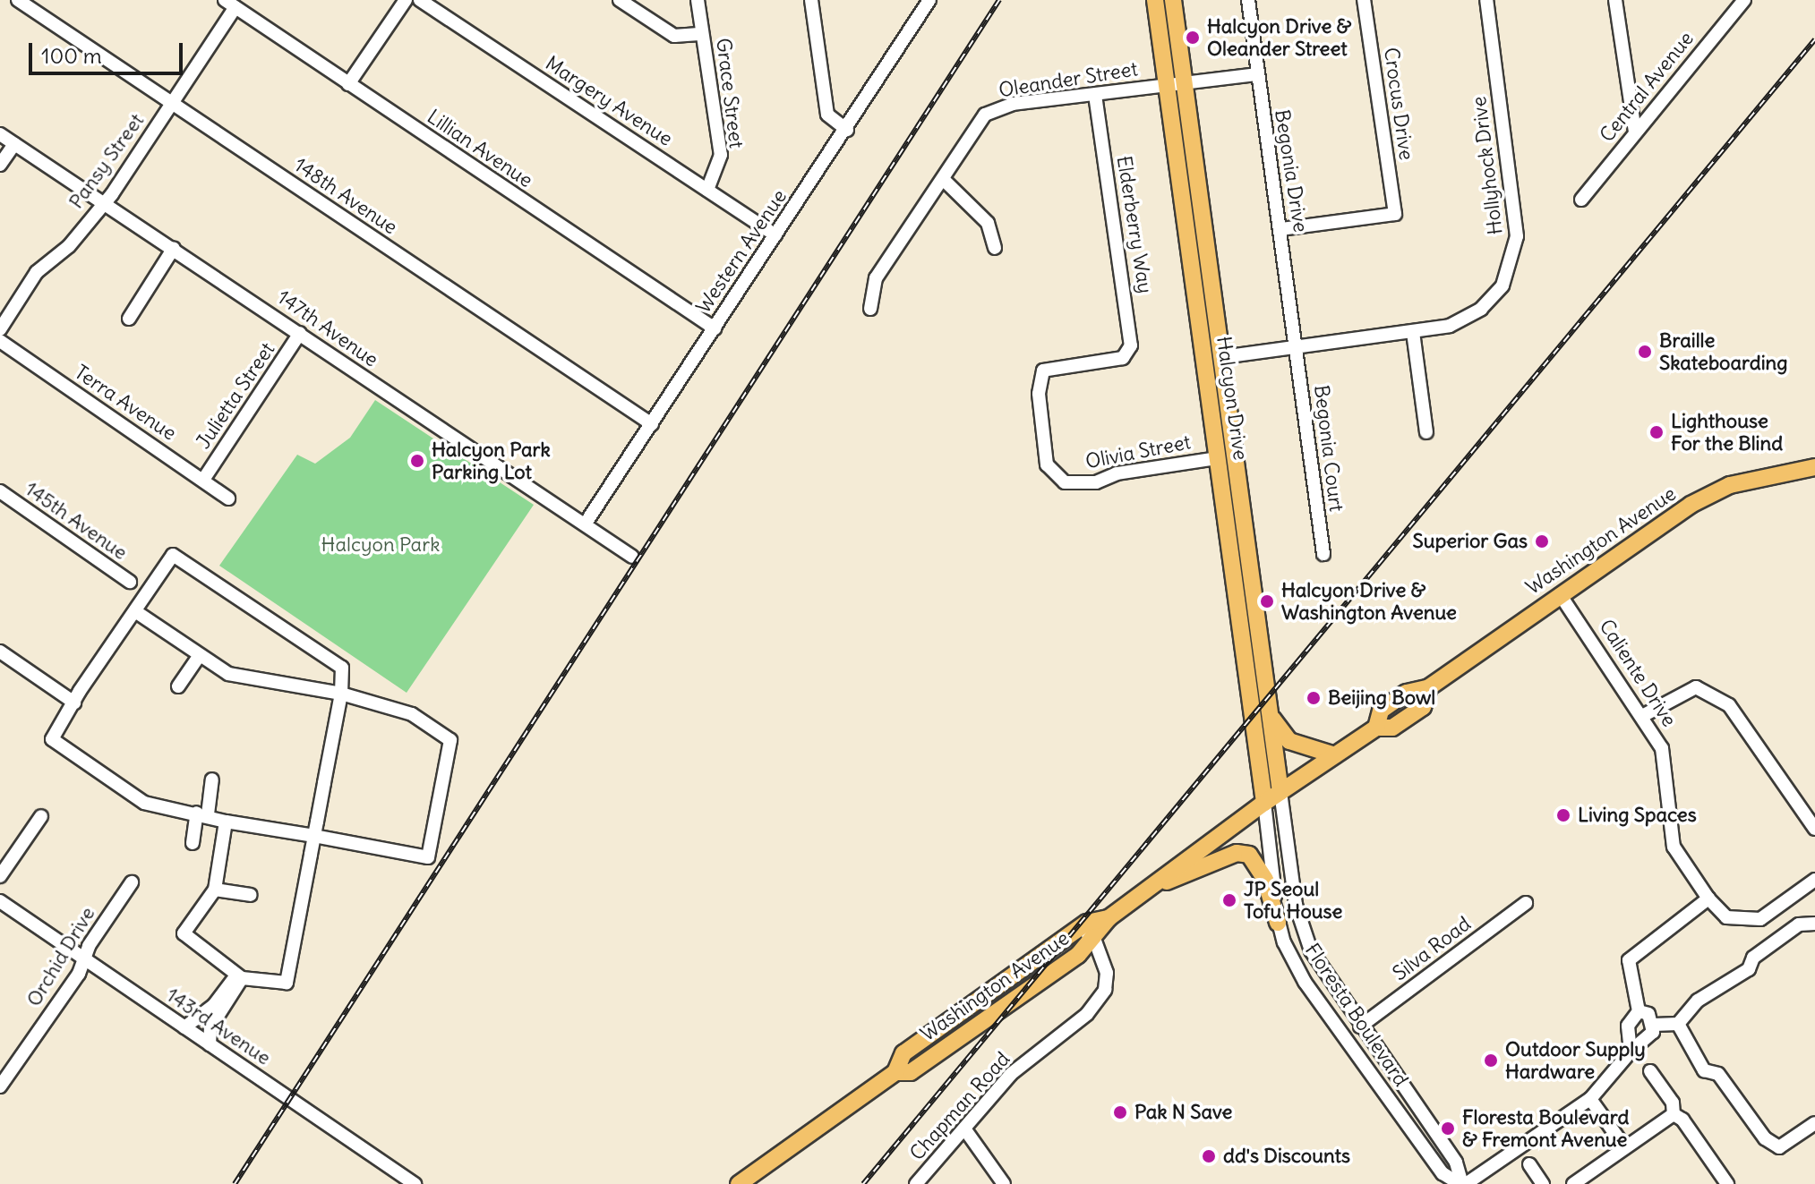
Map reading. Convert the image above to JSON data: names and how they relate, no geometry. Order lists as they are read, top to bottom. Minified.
{"streets":{"main road":["Halcyon Drive","Washington Avenue"],"street":["Oleander Street","Central Avenue","Grace Street","Margery Avenue","Crocus Drive","Lillian Avenue","Pansy Street","Hollyhock Drive","Begonia Drive","148th Avenue","Elderberry Way","Western Avenue","147th Avenue","Julietta Street","Terra Avenue","Begonia Court","Olivia Street","145th Avenue","Caliente Drive","Silva Road","Orchid Drive","Floresta Boulevard","143rd Avenue","Chapman Road"]},"crossings":[["Oleander Street","Begonia Drive"],["Oleander Street","Elderberry Way"],["Oleander Street","Halcyon Drive"],["Grace Street","Margery Avenue"],["Margery Avenue","Western Avenue"],["Crocus Drive","Begonia Drive"],["Lillian Avenue","Pansy Street"],["Lillian Avenue","Western Avenue"],["Pansy Street","148th Avenue"],["Pansy Street","147th Avenue"],["Hollyhock Drive","Begonia Drive"],["Hollyhock Drive","Halcyon Drive"],["Hollyhock Drive","Begonia Court"],["Begonia Drive","Begonia Court"],["148th Avenue","Western Avenue"],["Elderberry Way","Olivia Street"],["Western Avenue","147th Avenue"],["147th Avenue","Julietta Street"],["Julietta Street","Terra Avenue"],["Halcyon Drive","Olivia Street"],["Halcyon Drive","Washington Avenue"],["Halcyon Drive","Floresta Boulevard"],["Washington Avenue","Caliente Drive"],["Washington Avenue","Floresta Boulevard"],["Washington Avenue","Chapman Road"],["Silva Road","Floresta Boulevard"],["Orchid Drive","143rd Avenue"]],"parks":["Halcyon Park"],"places":["Halcyon Drive & Oleander Street","Braille Skateboarding","Lighthouse For the Blind","Halcyon Park Parking Lot","Superior Gas","Halcyon Drive & Washington Avenue","Beijing Bowl","Living Spaces","JP Seoul Tofu House","Outdoor Supply Hardware","Pak N Save","Floresta Boulevard & Fremont Avenue","dd's Discounts"],"scale_bar":"100 m"}
